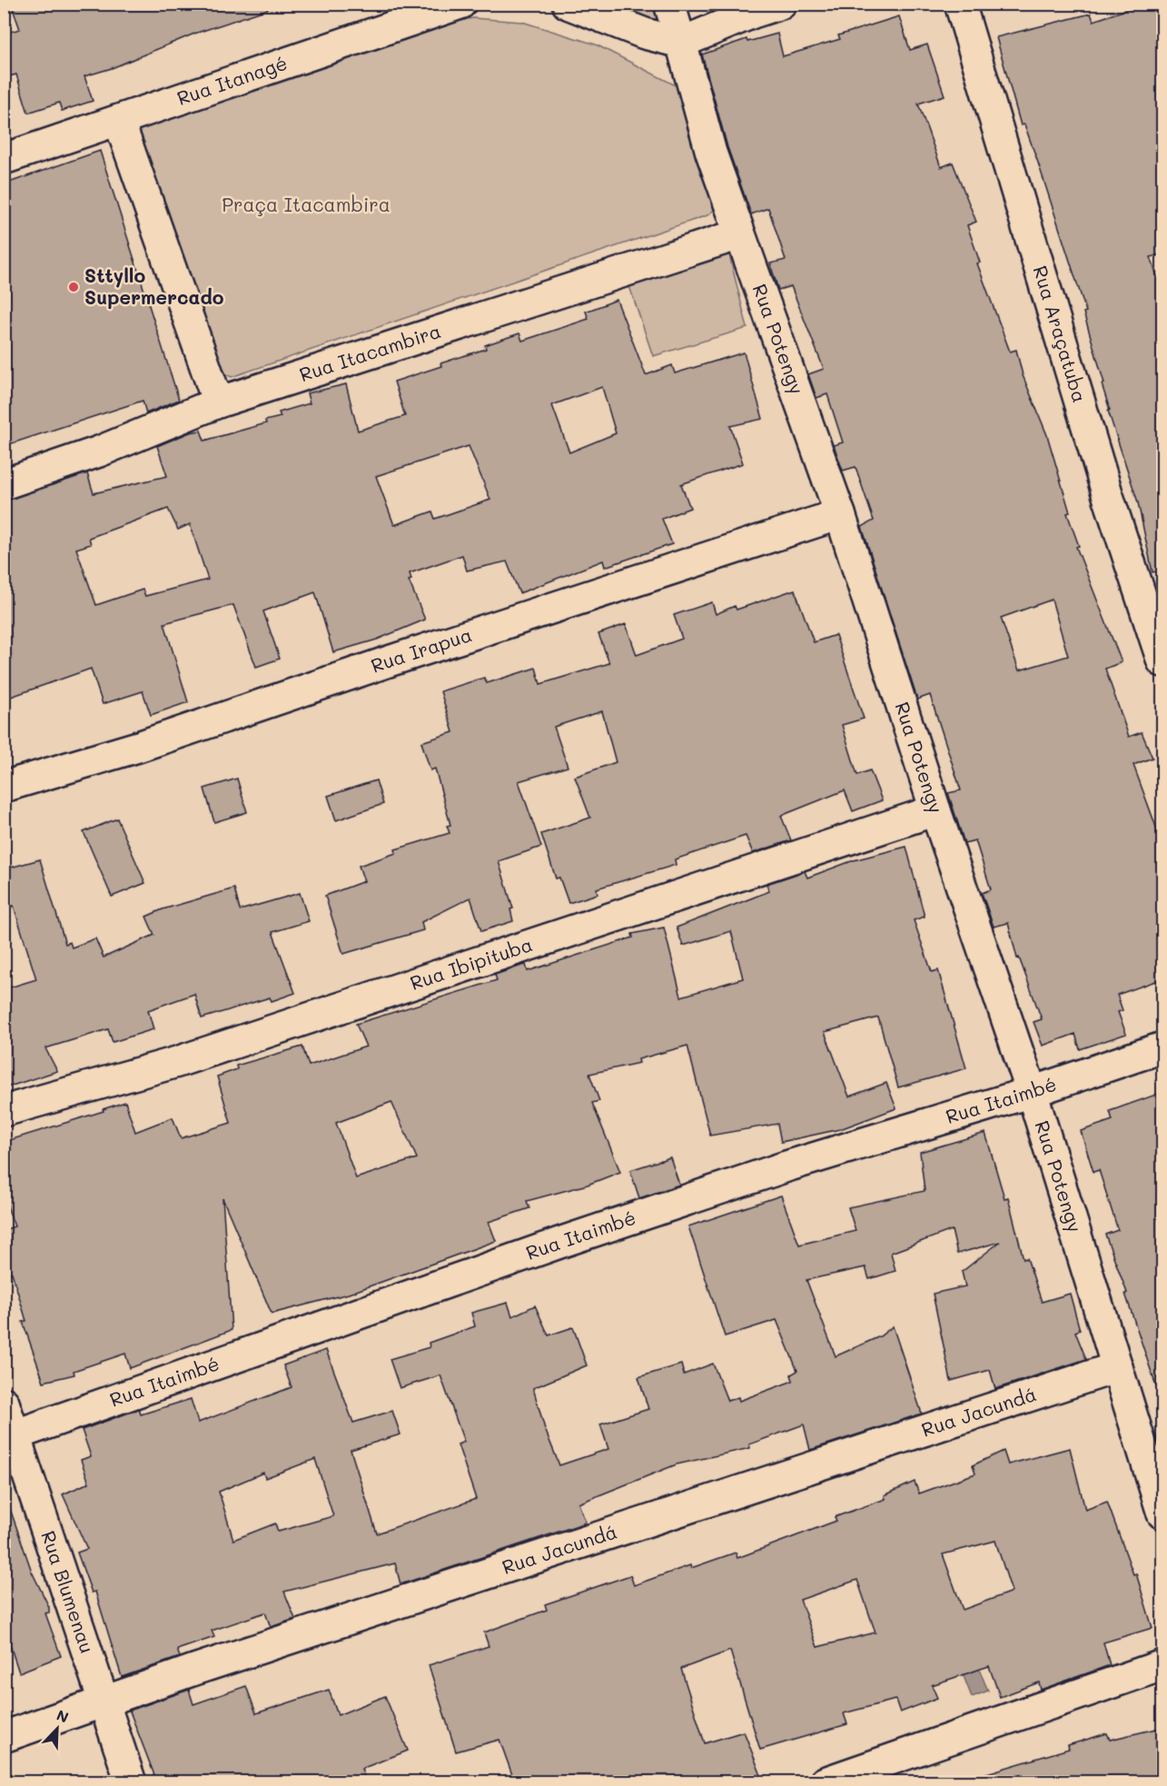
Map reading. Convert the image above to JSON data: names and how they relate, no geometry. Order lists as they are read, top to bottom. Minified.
{"streets":{"street":["Rua Itanagé","Rua Araçatuba","Rua Potengy","Rua Itacambira","Rua Irapua","Rua Ibipituba","Rua Itaimbé","Rua Jacundá","Rua Blumenau"]},"crossings":[["Rua Potengy","Rua Itacambira"],["Rua Potengy","Rua Irapua"],["Rua Potengy","Rua Ibipituba"],["Rua Potengy","Rua Itaimbé"],["Rua Potengy","Rua Jacundá"],["Rua Itaimbé","Rua Blumenau"],["Rua Jacundá","Rua Blumenau"]],"parks":["Praça Itacambira"],"places":["Sttyllo Supermercado"],"north":"top right"}
